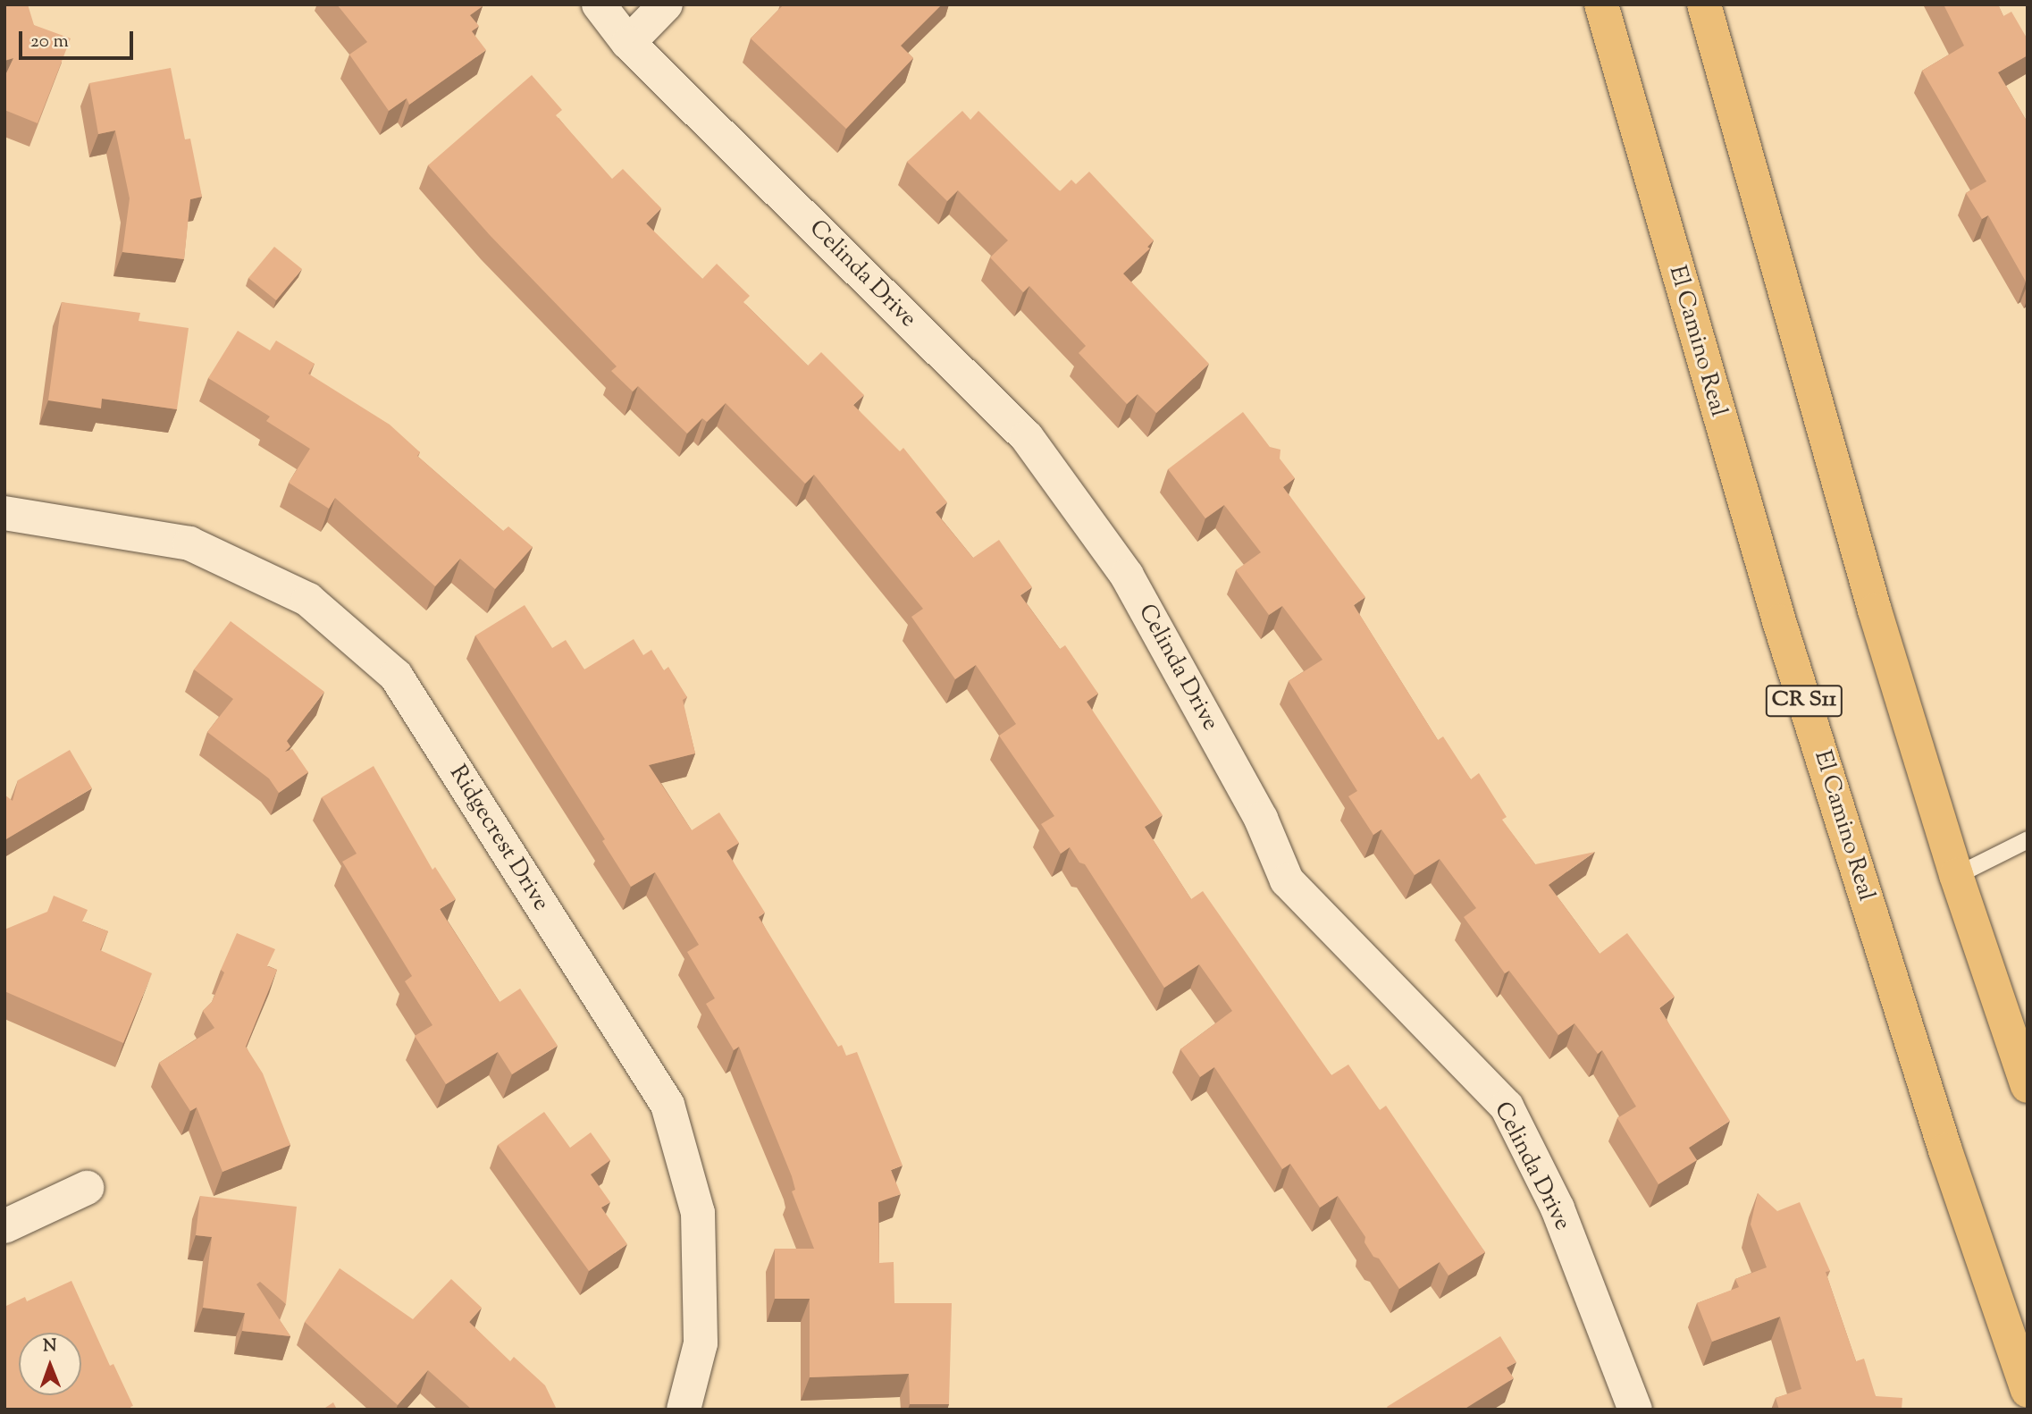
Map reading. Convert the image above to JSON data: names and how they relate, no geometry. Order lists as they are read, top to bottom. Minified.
{"streets":{"main road":["El Camino Real","CR S11"],"street":["Celinda Drive","Ridgecrest Drive"]},"scale_bar":"20 m","north":"top"}
